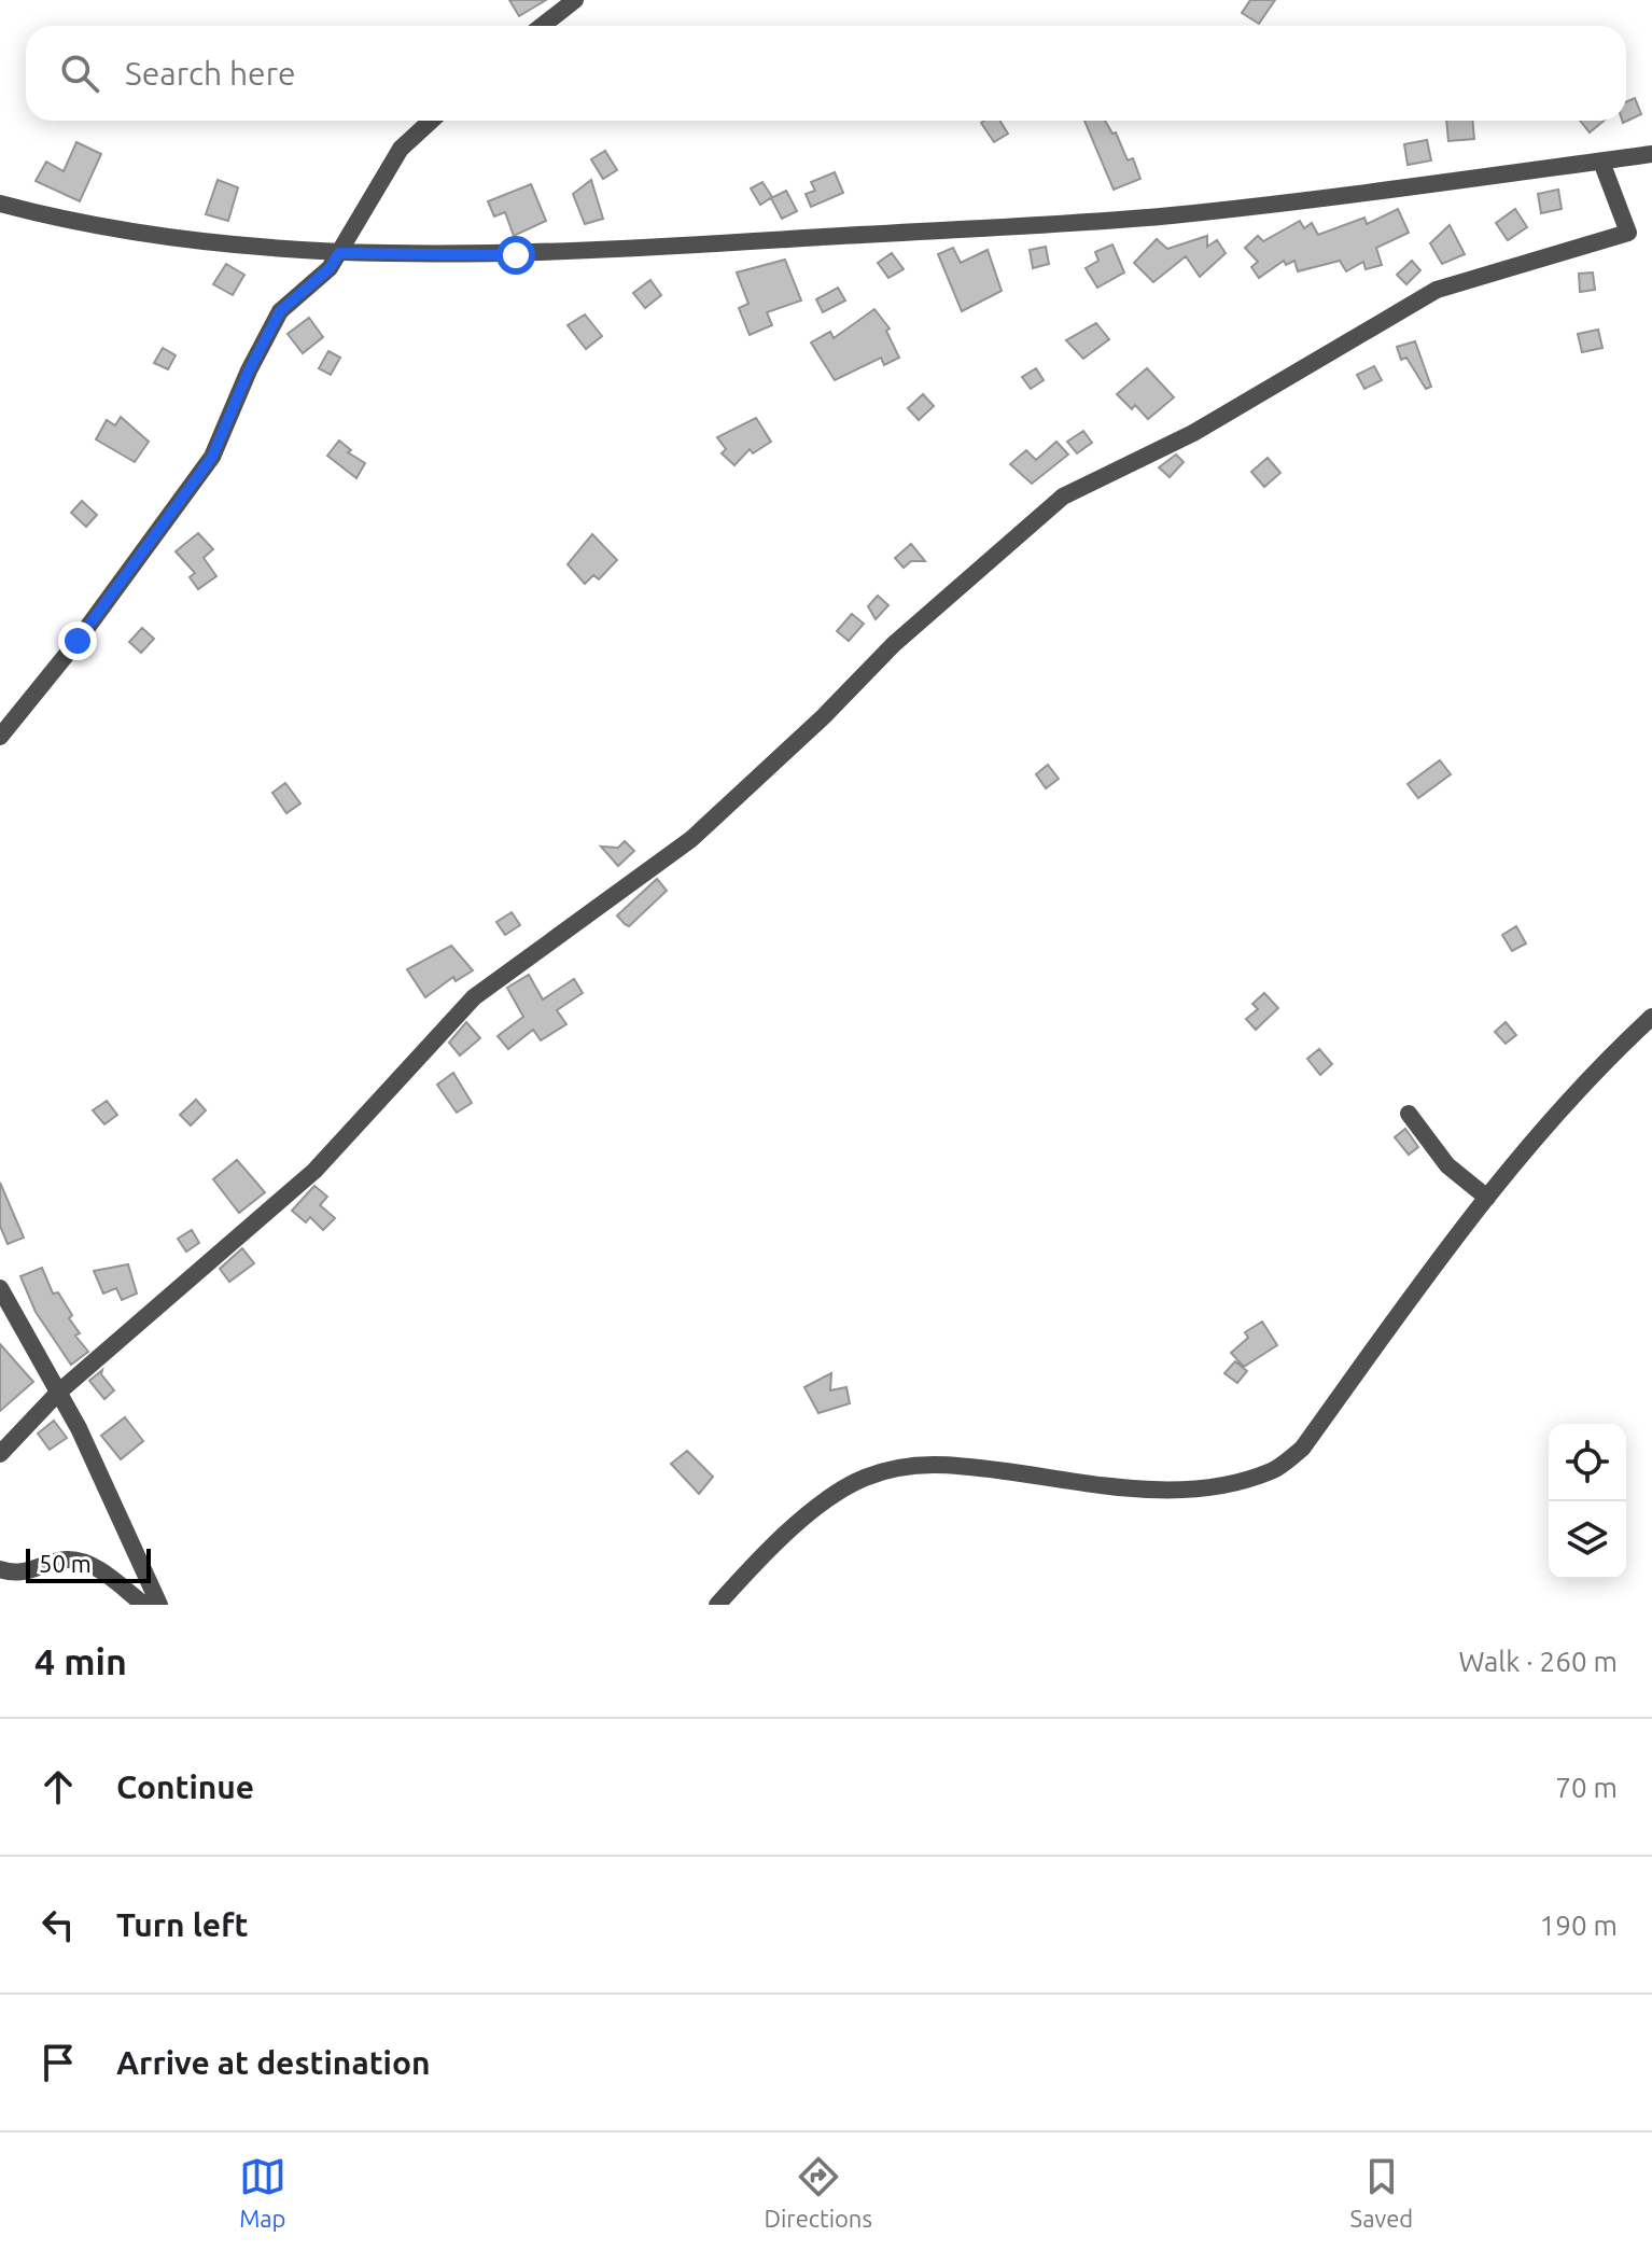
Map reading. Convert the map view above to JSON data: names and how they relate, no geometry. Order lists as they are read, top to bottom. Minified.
{"scale_bar":"50 m","page":{"search":"Search here","scale":"50 m","heading":["4 min","Walk · 260 m"],"list":[["Continue","70 m"],["Turn left","190 m"],"Arrive at destination"],"nav":["Map","Directions","Saved"]}}
